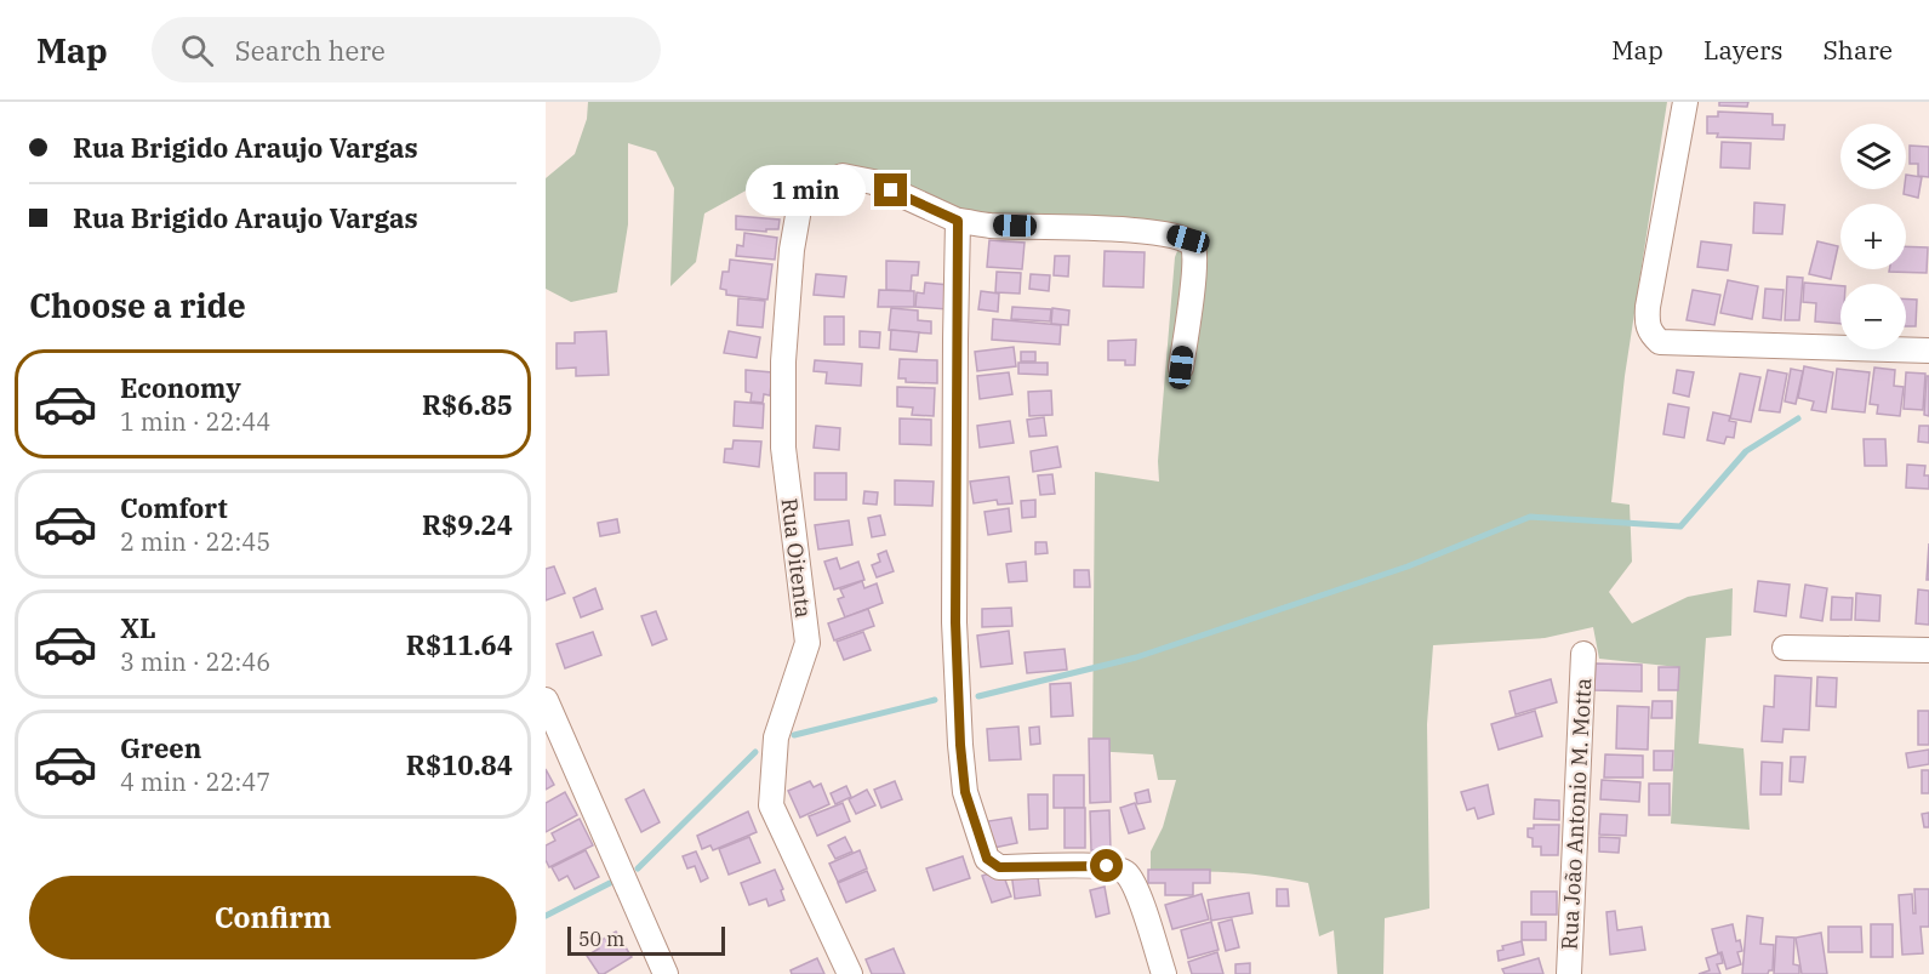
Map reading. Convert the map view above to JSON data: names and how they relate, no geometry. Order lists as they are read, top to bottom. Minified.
{"streets":{"street":["Rua Oitenta","Rua João Antonio M. Motta"]},"scale_bar":"50 m","page":{"header":"Map","search":"Search here","nav":["Map","Layers","Share"],"banner":["Rua Brigido Araujo Vargas","Rua Brigido Araujo Vargas"],"map_buttons":["+","−"],"bubble":"1 min","heading":"Choose a ride","list":[{"name":"Economy","note":"1 min · 22:44","value":"R$6.85"},{"name":"Comfort","note":"2 min · 22:45","value":"R$9.24"},{"name":"XL","note":"3 min · 22:46","value":"R$11.64"},{"name":"Green","note":"4 min · 22:47","value":"R$10.84"}],"buttons":"Confirm","scale":"50 m"}}
